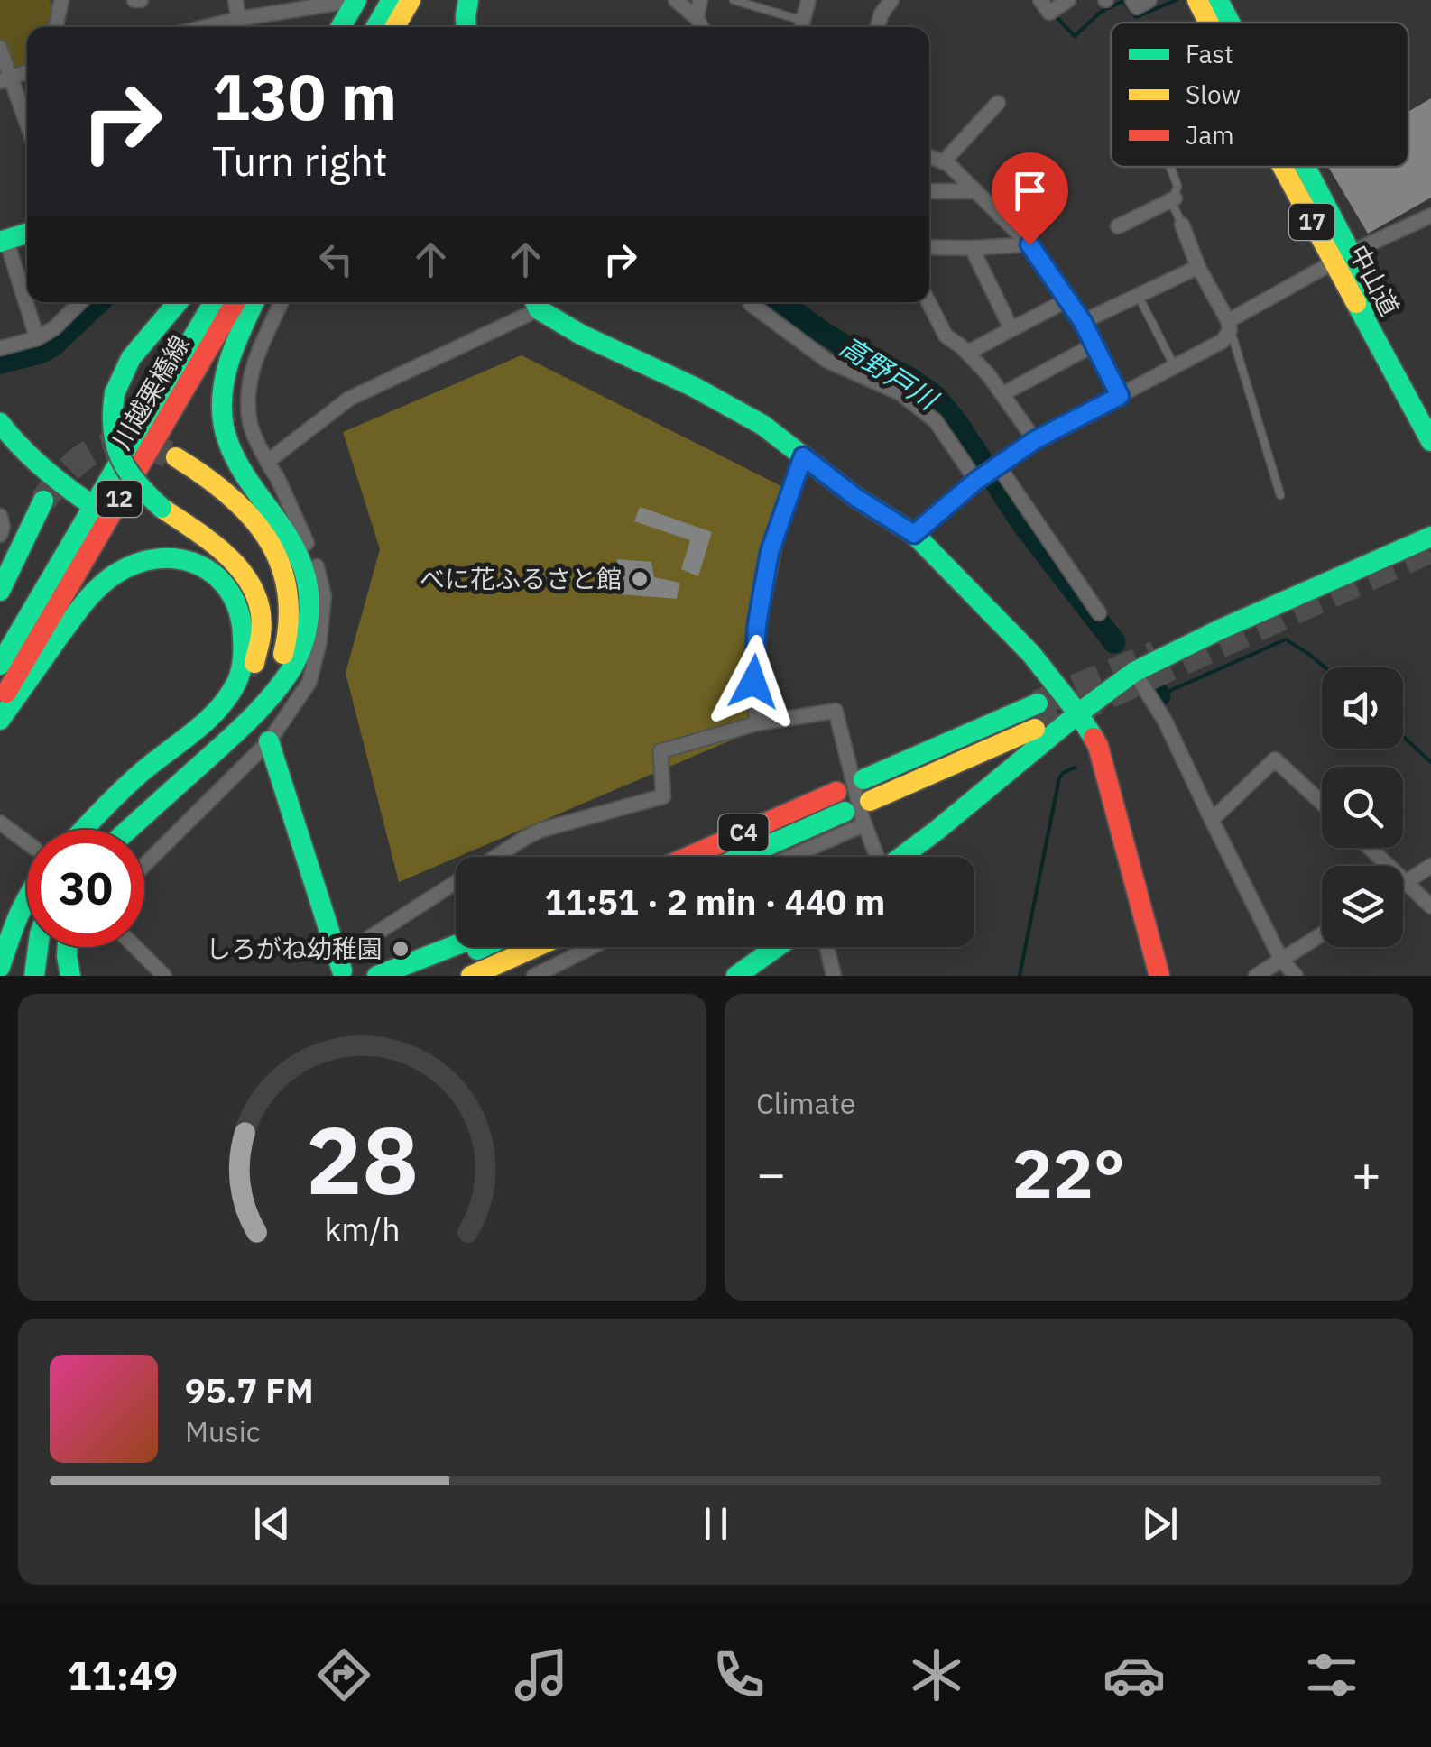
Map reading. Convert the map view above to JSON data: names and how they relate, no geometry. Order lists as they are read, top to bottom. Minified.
{"streets":{"main road":["17","中山道","川越栗橋線","12","C4"]},"water":["高野戸川"],"places":["べに花ふるさと館","しろがね幼稚園"],"legend":["Fast","Slow","Jam"],"page":{"turn":["130 m","Turn right"],"limit":"30","trip":"11:51 · 2 min · 440 m","tile":"Climate","heat":["−","22°","+"],"song":["95.7 FM","Music"],"tabs":"11:49","gauge":["28","km/h"]}}
